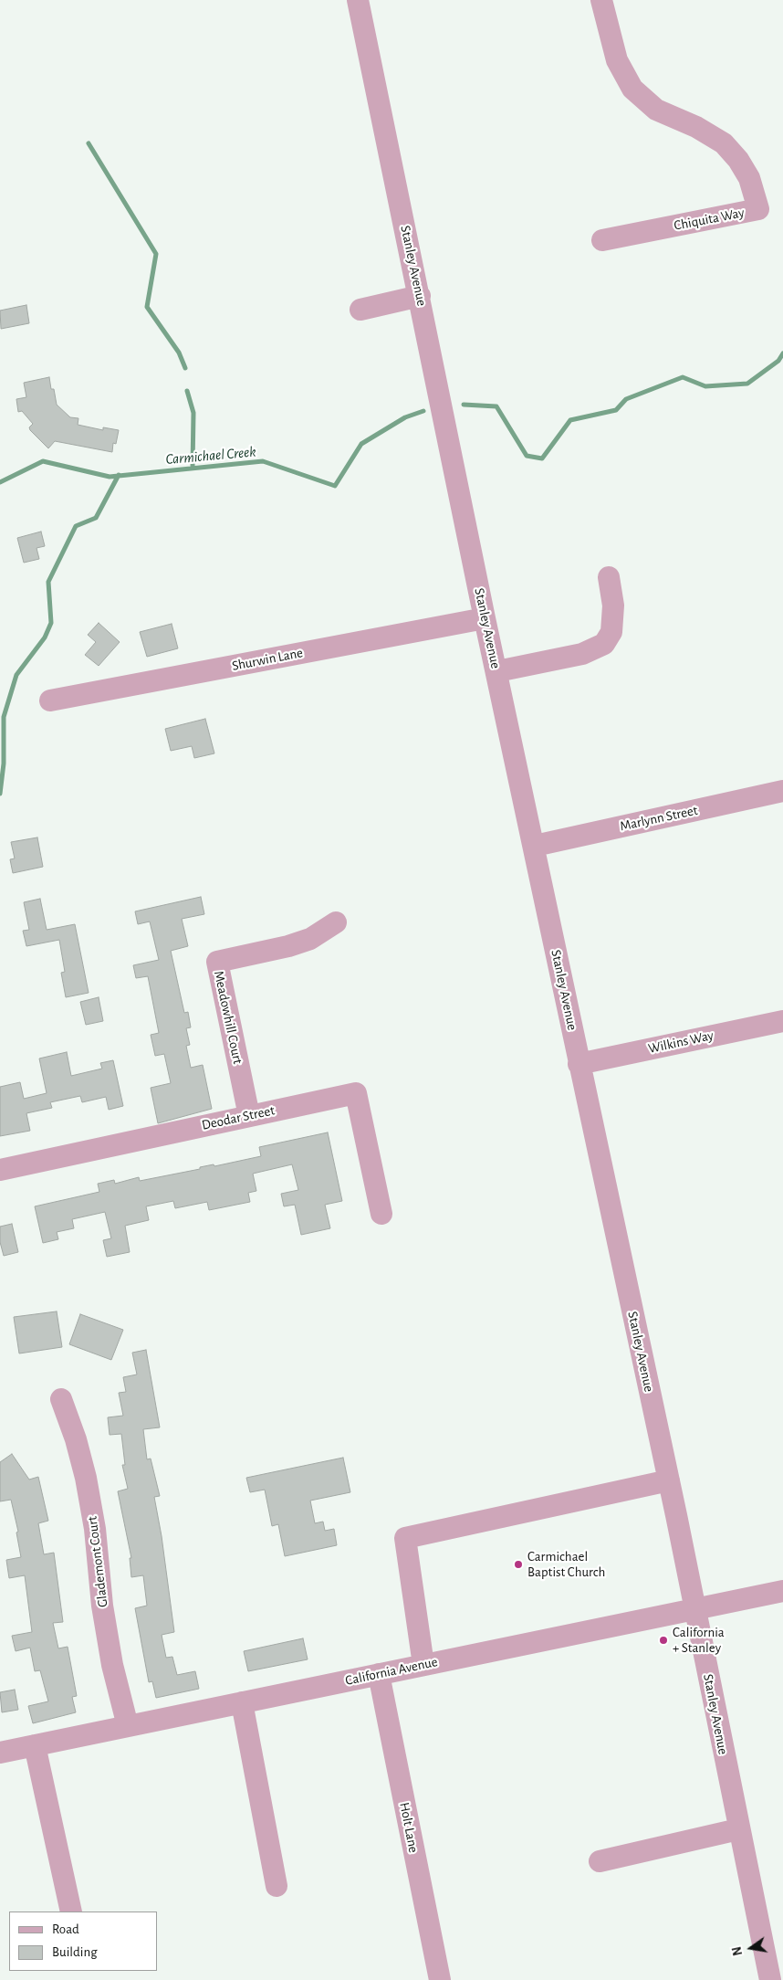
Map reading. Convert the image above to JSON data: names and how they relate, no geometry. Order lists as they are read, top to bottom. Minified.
{"streets":{"street":["Chiquita Way","Stanley Avenue","Shurwin Lane","Marlynn Street","Meadowhill Court","Wilkins Way","Deodar Street","Glademont Court","California Avenue","Holt Lane"]},"crossings":[["Stanley Avenue","Shurwin Lane"],["Stanley Avenue","Marlynn Street"],["Stanley Avenue","Wilkins Way"],["Stanley Avenue","California Avenue"],["Meadowhill Court","Deodar Street"],["Glademont Court","California Avenue"],["California Avenue","Holt Lane"]],"water":["Carmichael Creek"],"places":["Carmichael Baptist Church","California + Stanley"],"legend":["Road","Building"],"north":"left"}
